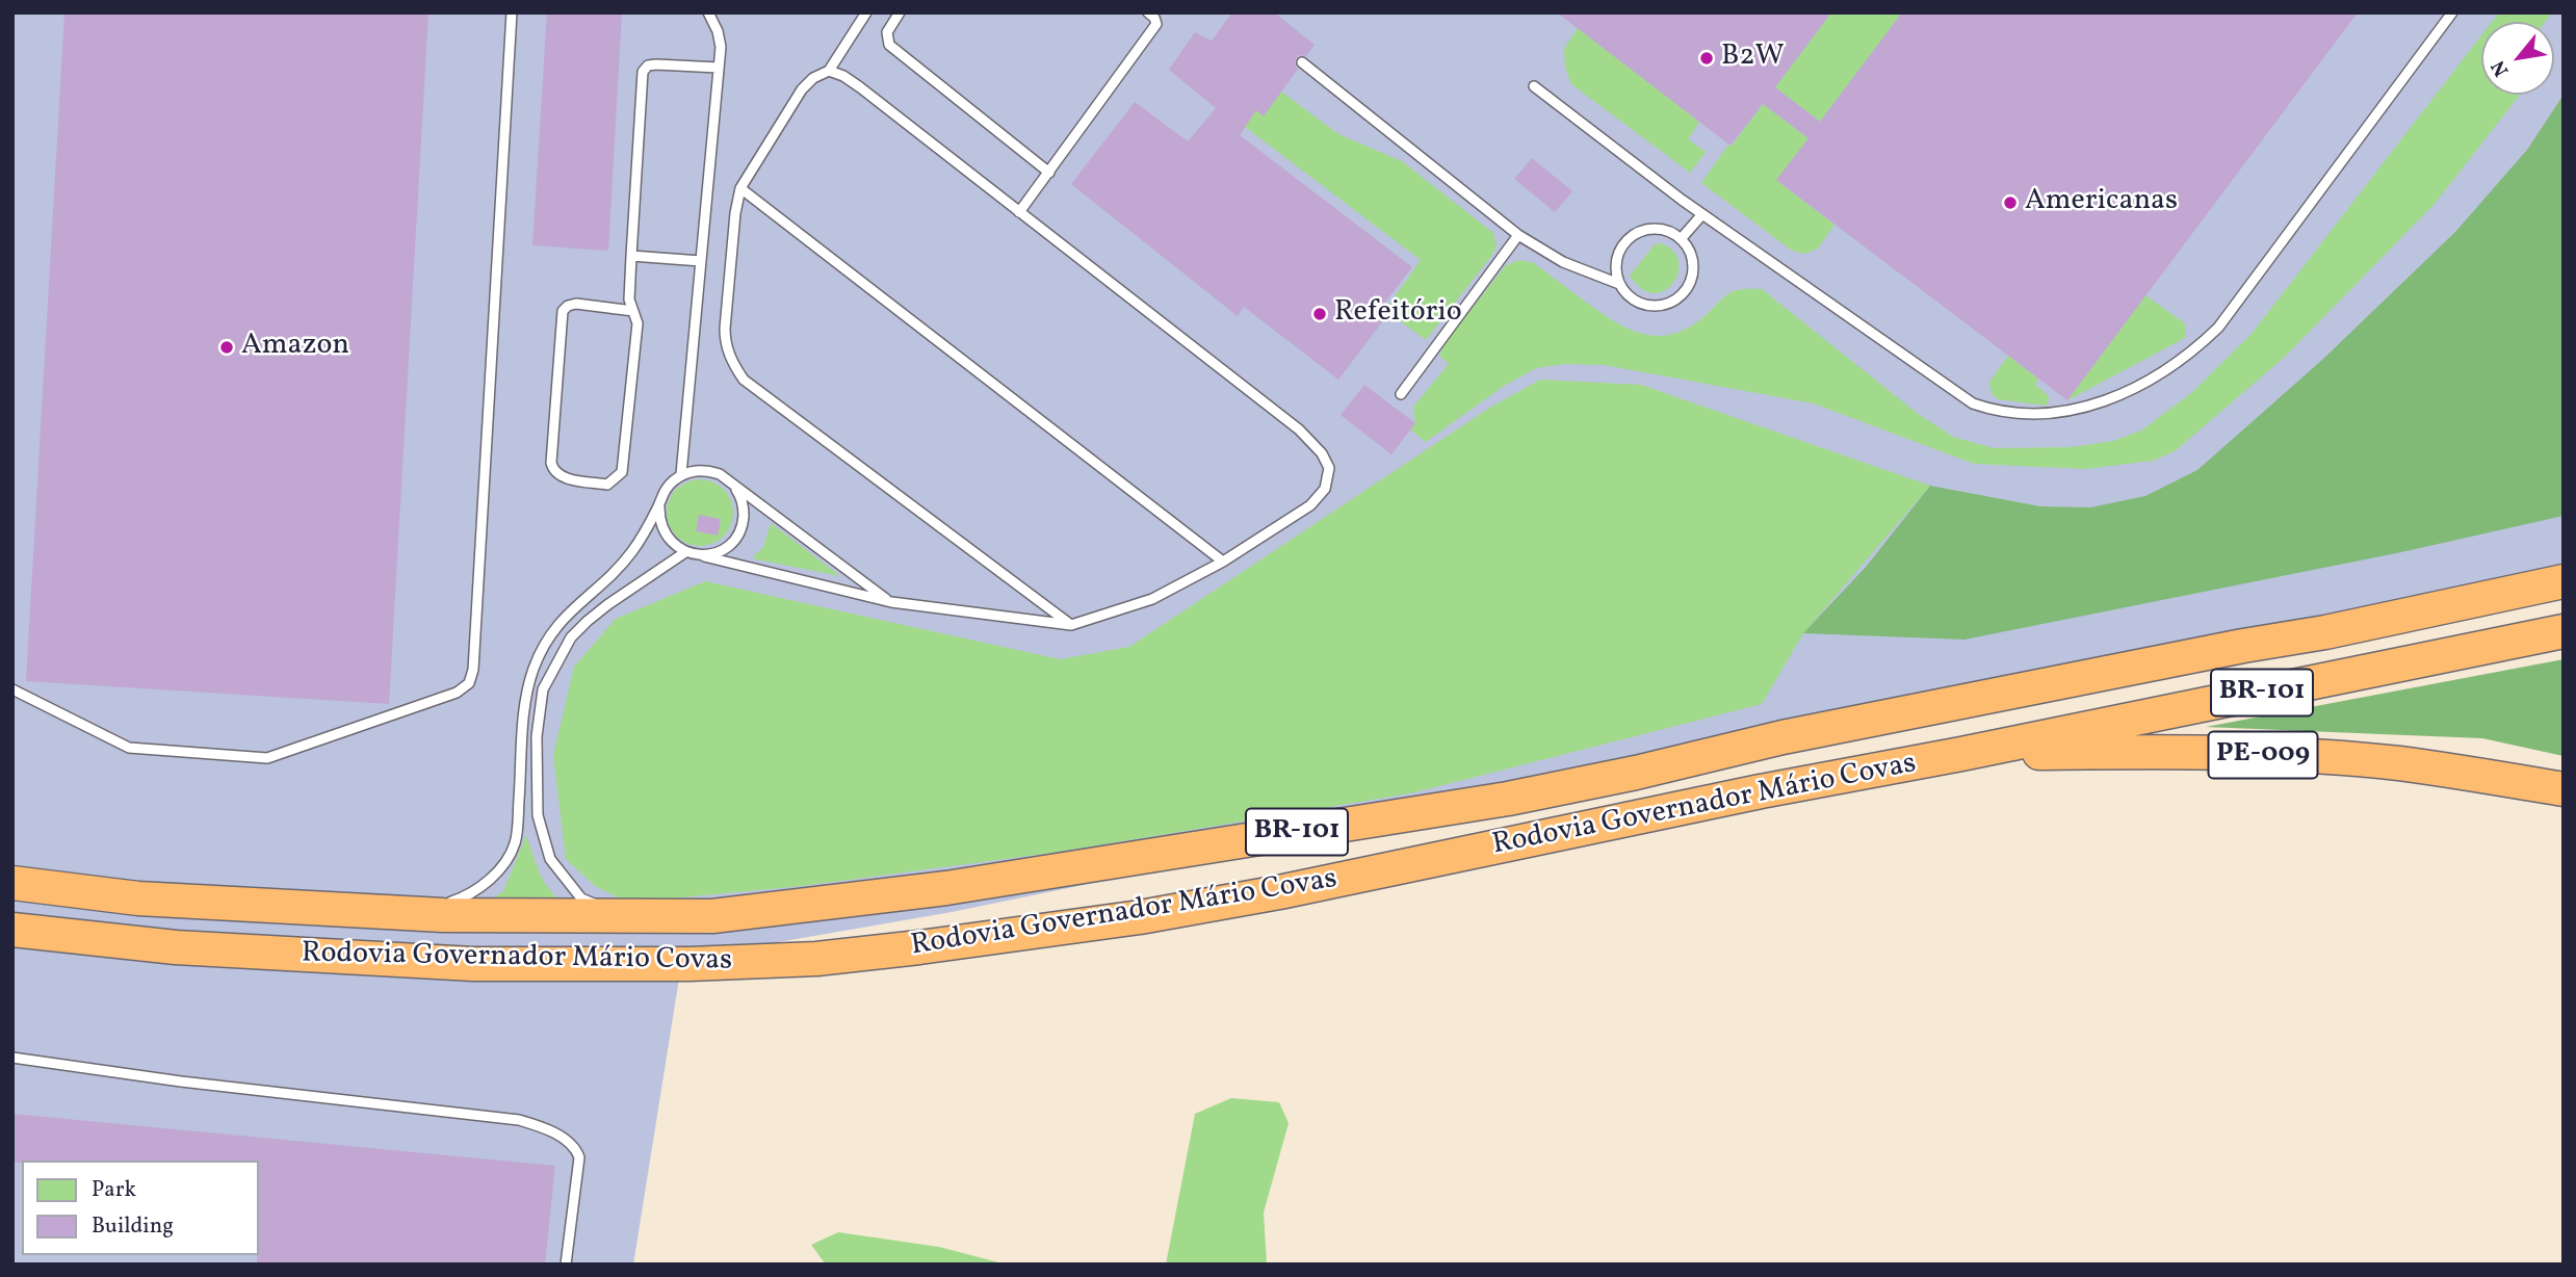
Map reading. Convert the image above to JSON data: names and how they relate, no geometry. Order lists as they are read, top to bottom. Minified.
{"streets":{"highway":["BR-101","PE-009","Rodovia Governador Mário Covas"]},"crossings":[["PE-009","Rodovia Governador Mário Covas"]],"places":["B2W","Americanas","Refeitório","Amazon"],"legend":["Park","Building"],"north":"bottom left"}
